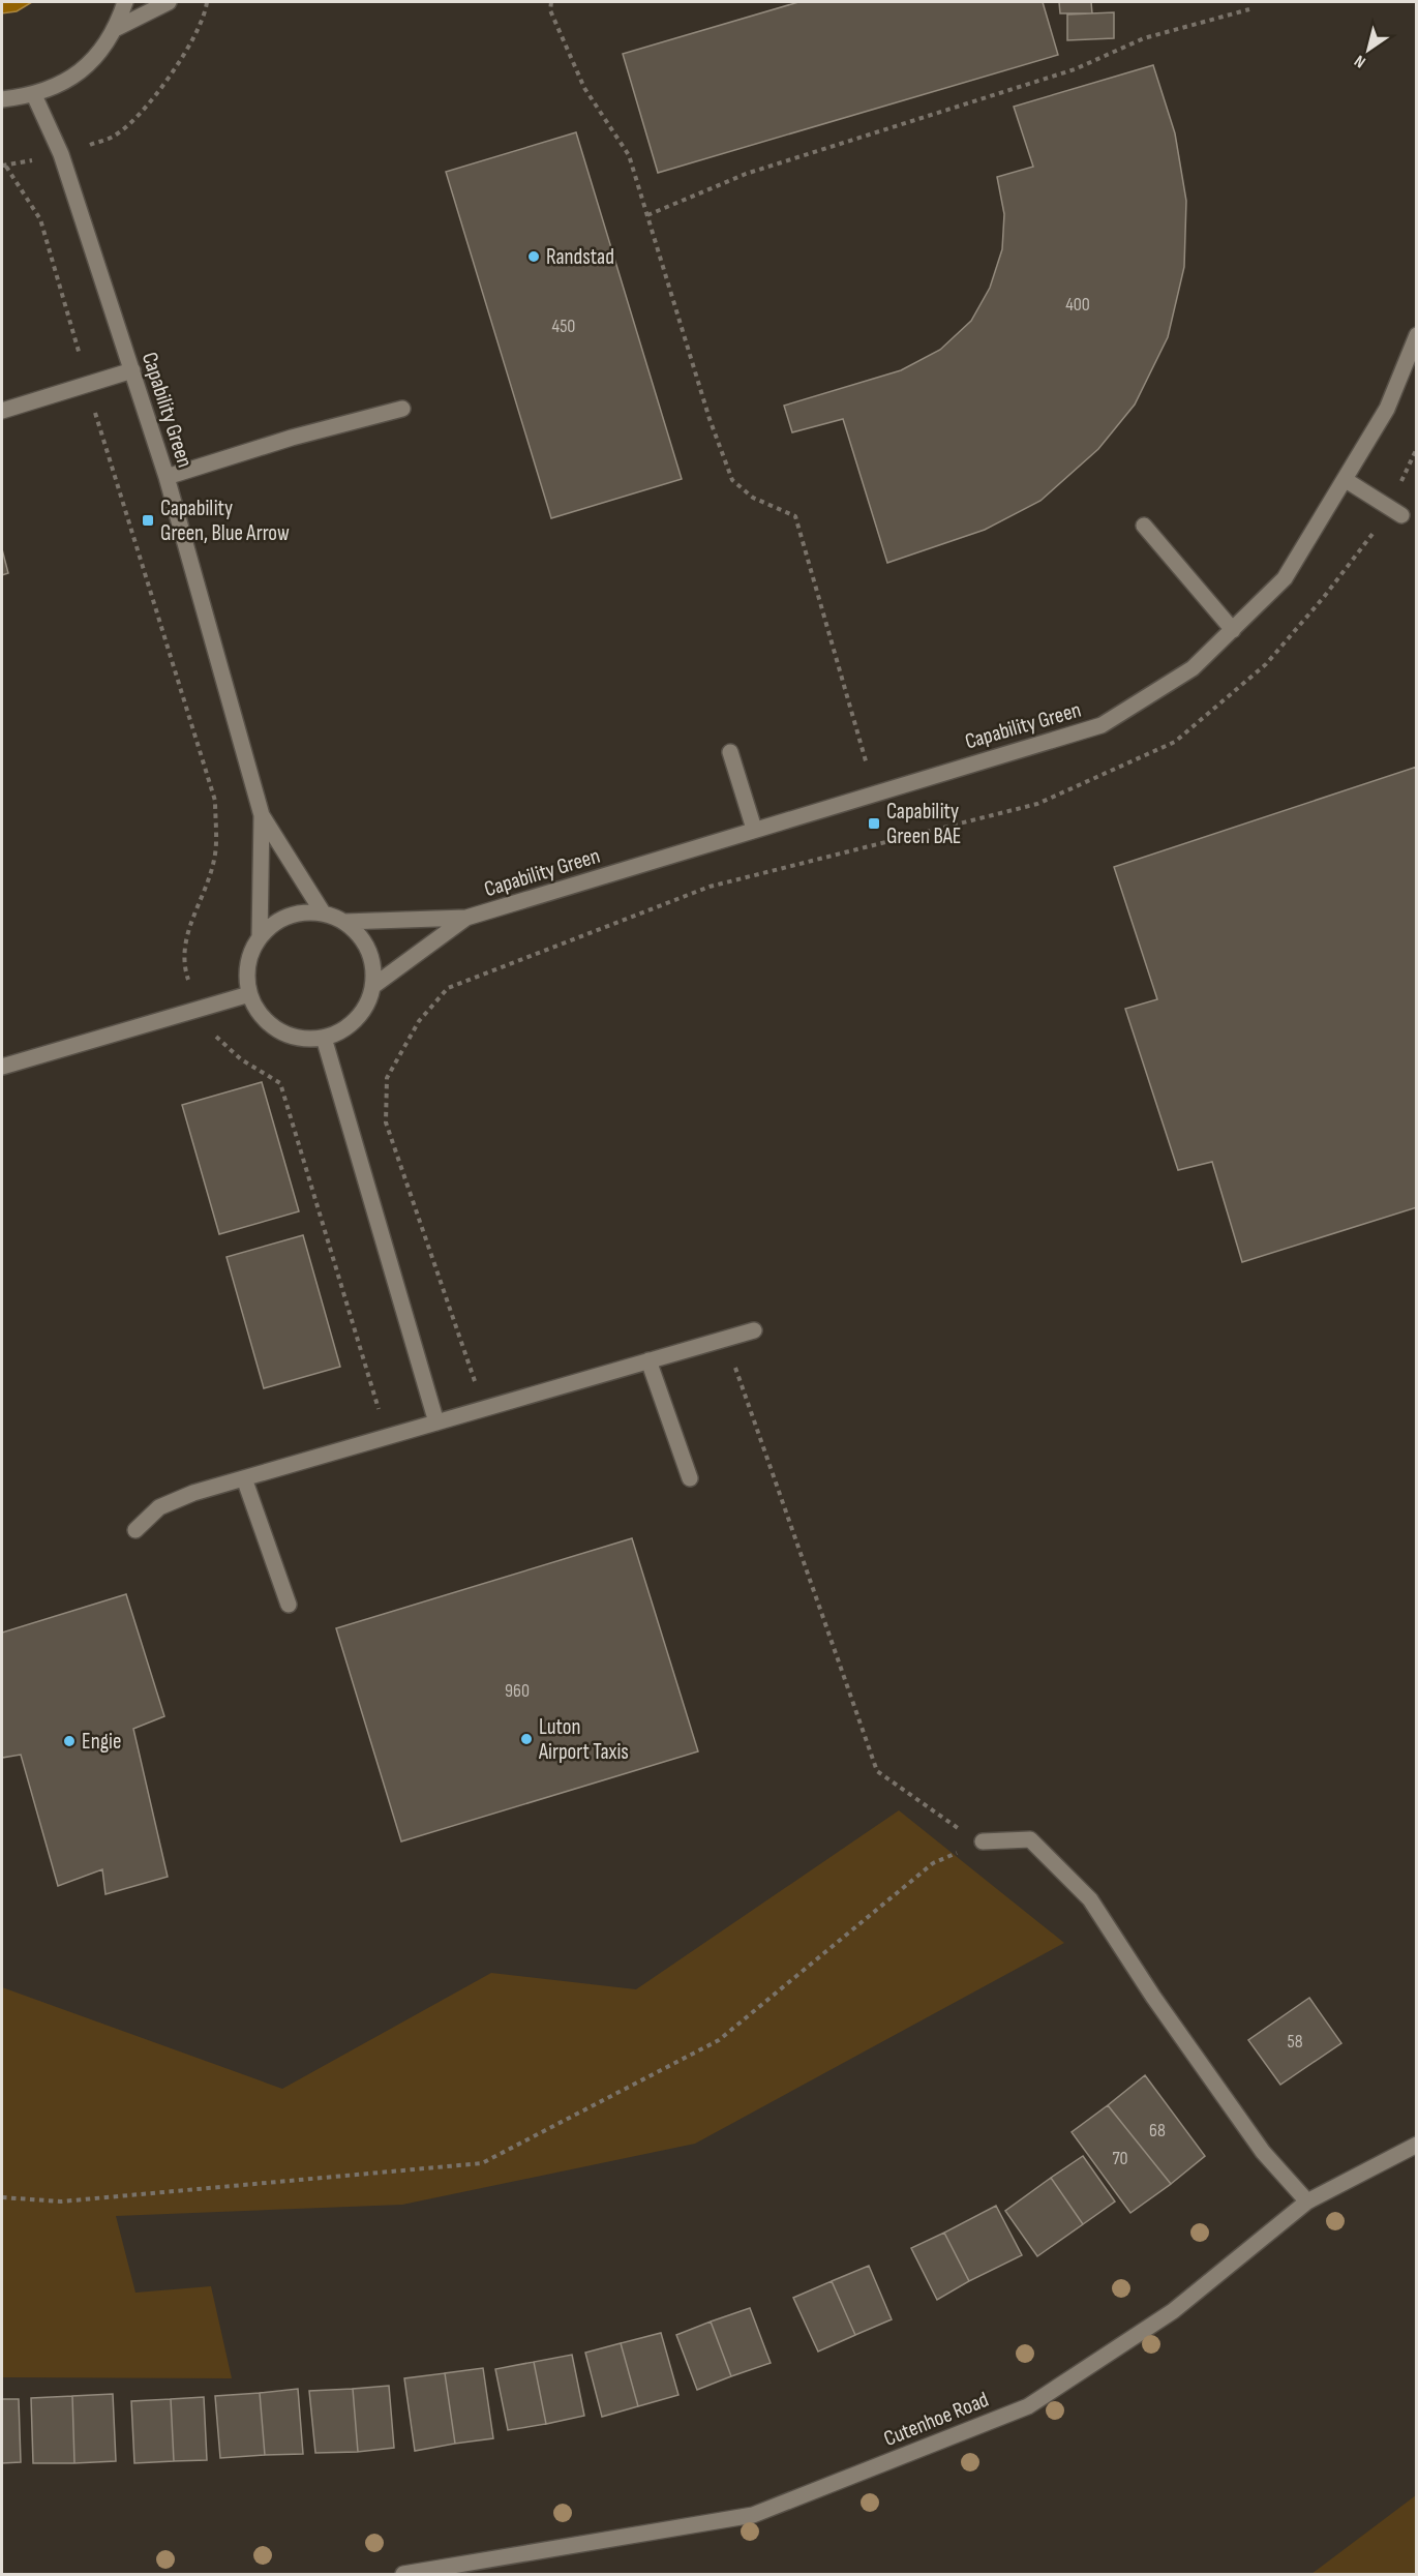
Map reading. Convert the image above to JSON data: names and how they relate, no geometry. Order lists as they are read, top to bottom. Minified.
{"streets":{"street":["Capability Green","Cutenhoe Road"]},"places":{"other":["Randstad","Luton Airport Taxis","Engie"],"transit":["Capability Green, Blue Arrow","Capability Green BAE"]},"house_numbers":["400","450","960","58","68","70"],"north":"bottom left"}
